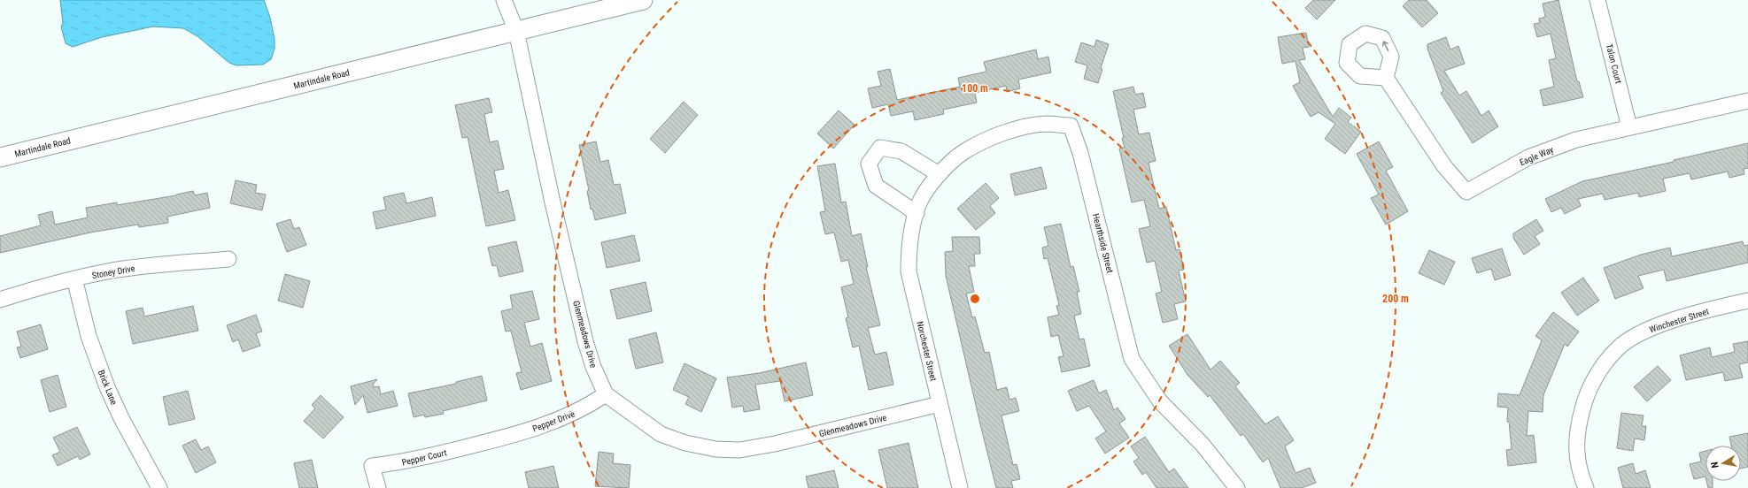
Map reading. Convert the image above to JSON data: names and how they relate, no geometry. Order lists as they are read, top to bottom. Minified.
{"streets":{"street":["Talon Court","Martindale Road","Eagle Way","Hearthside Street","Stoney Drive","Winchester Street","Glenmeadows Drive","Norchester Street","Brick Lane","Pepper Drive","Pepper Court"]},"crossings":[["Talon Court","Eagle Way"],["Martindale Road","Glenmeadows Drive"],["Hearthside Street","Norchester Street"],["Stoney Drive","Brick Lane"],["Glenmeadows Drive","Norchester Street"],["Glenmeadows Drive","Pepper Drive"],["Pepper Drive","Pepper Court"]],"north":"left","rings":["100 m","200 m"]}
